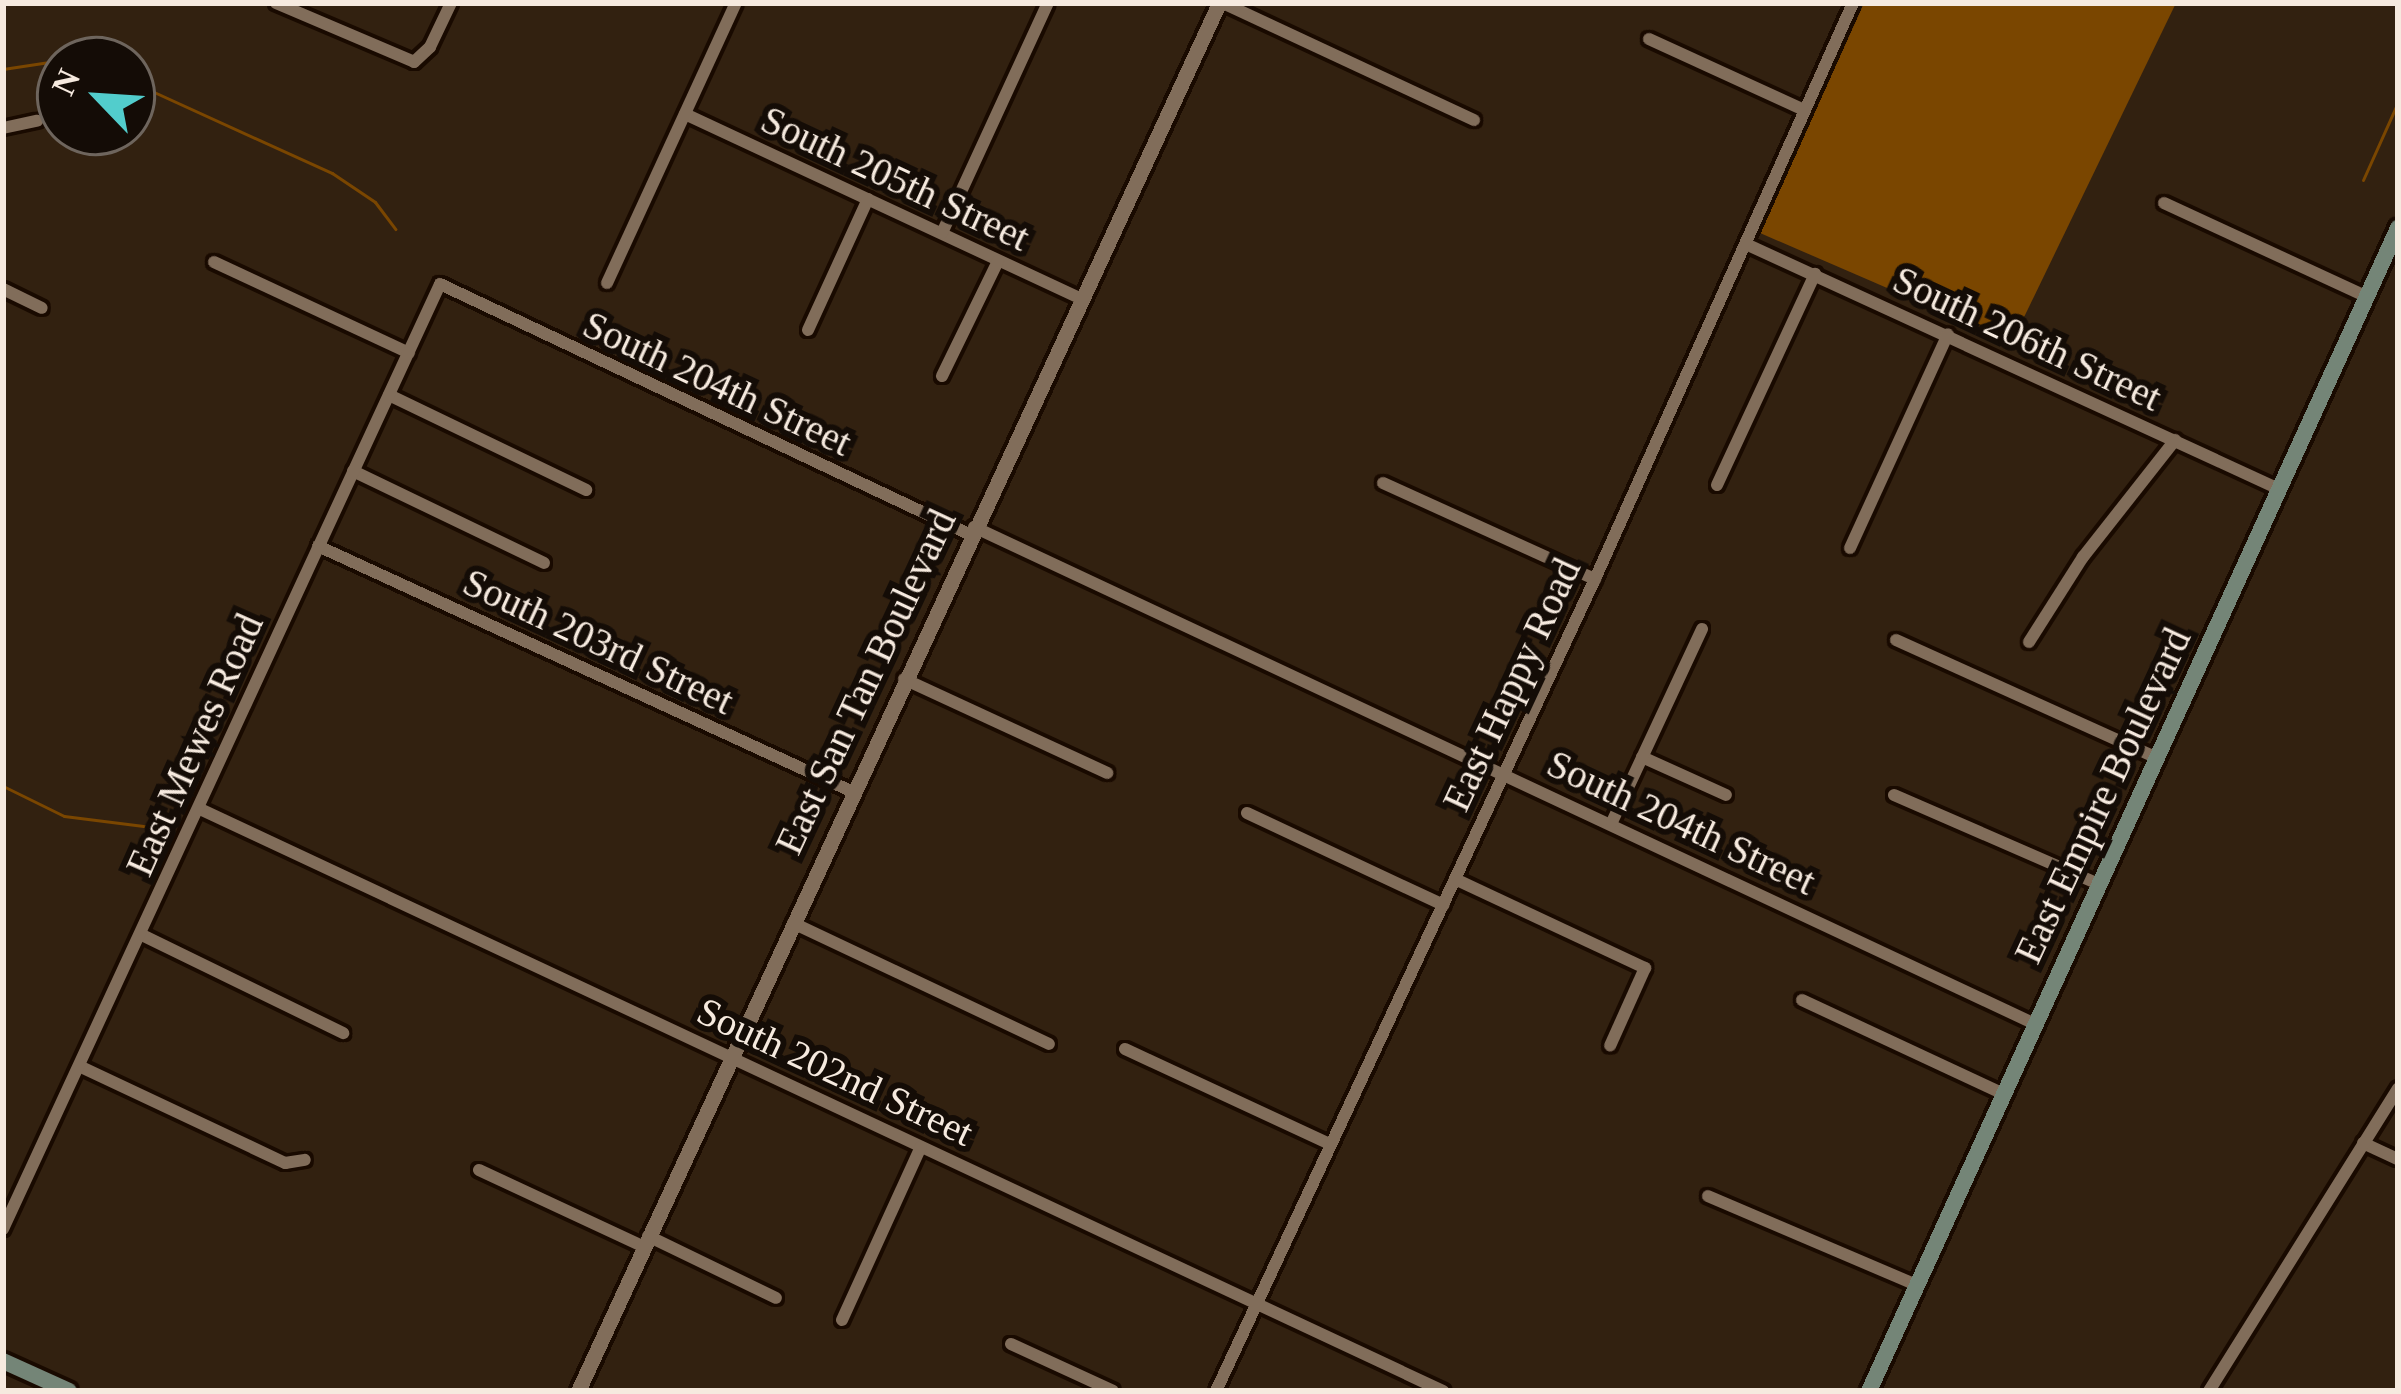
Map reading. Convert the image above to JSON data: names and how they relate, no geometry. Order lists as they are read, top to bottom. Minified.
{"streets":{"main road":["East Empire Boulevard"],"street":["South 205th Street","South 206th Street","South 204th Street","South 203rd Street","East San Tan Boulevard","East Happy Road","East Mewes Road","South 202nd Street"]},"crossings":[["South 205th Street","East San Tan Boulevard"],["South 206th Street","East Happy Road"],["South 206th Street","East Empire Boulevard"],["South 204th Street","East San Tan Boulevard"],["South 204th Street","East Happy Road"],["South 204th Street","East Mewes Road"],["South 204th Street","East Empire Boulevard"],["South 203rd Street","East San Tan Boulevard"],["South 203rd Street","East Mewes Road"],["East San Tan Boulevard","South 202nd Street"],["East Happy Road","South 202nd Street"],["East Mewes Road","South 202nd Street"]],"north":"top left"}
